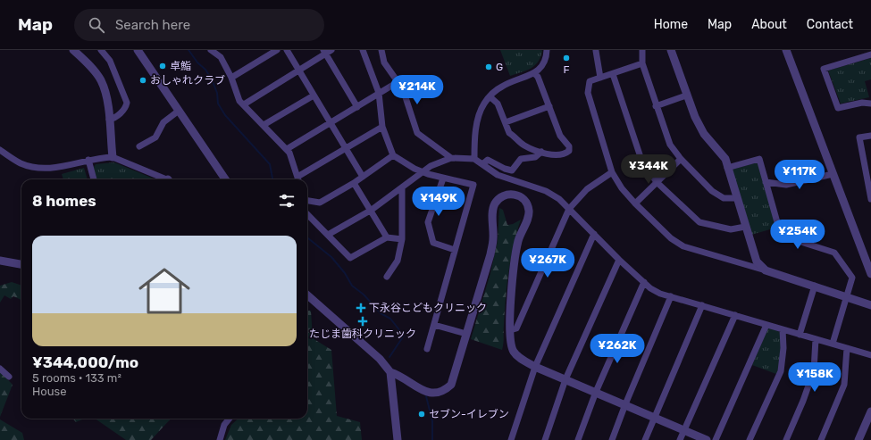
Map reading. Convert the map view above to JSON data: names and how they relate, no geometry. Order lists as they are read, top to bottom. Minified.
{"places":{"other":["F","卓鮨","G","おしゃれクラブ","セブン-イレブン"],"health":["下永谷こどもクリニック","たじま歯科クリニック"]},"page":{"header":"Map","search":"Search here","nav":["Home","Map","About","Contact"],"price":["¥214K","¥344K","¥117K","¥149K","¥254K","¥267K","¥262K","¥158K"],"heading":"8 homes","list":[{"name":"¥344,000/mo","note":"5 rooms · 133 m² · House"}]}}
